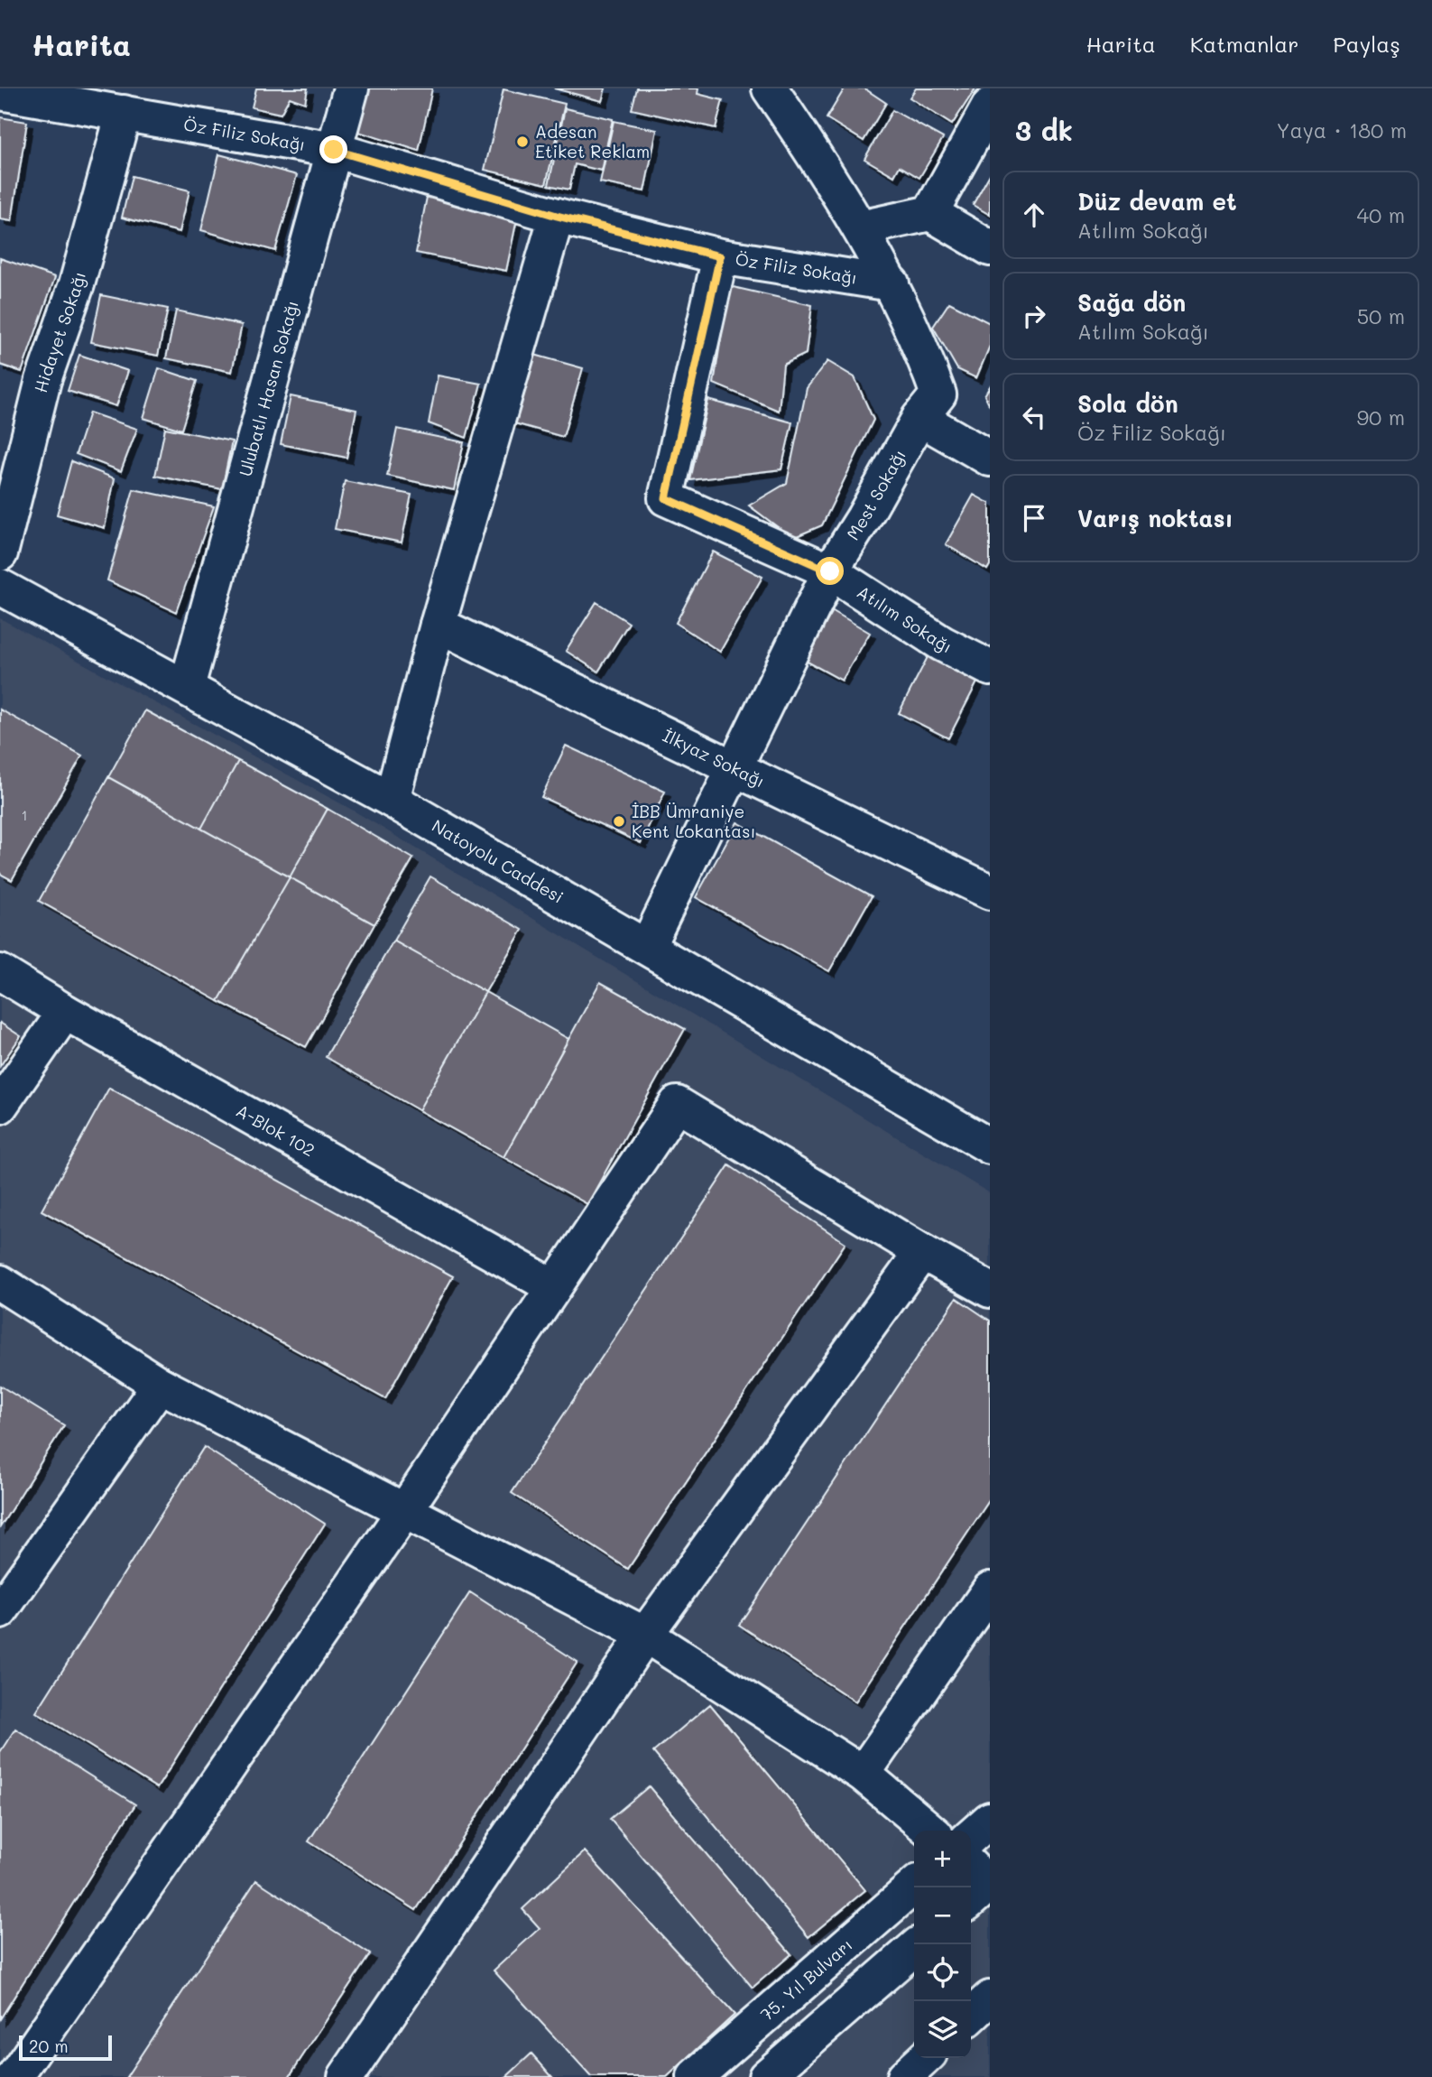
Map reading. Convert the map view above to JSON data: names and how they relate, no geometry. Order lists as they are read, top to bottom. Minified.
{"streets":{"street":["Öz Filiz Sokağı","Hidayet Sokağı","Ulubatlı Hasan Sokağı","Mest Sokağı","Atılım Sokağı","İlkyaz Sokağı","Natoyolu Caddesi","A-Blok 102","75. Yıl Bulvarı"]},"crossings":[["Öz Filiz Sokağı","Hidayet Sokağı"],["Öz Filiz Sokağı","Ulubatlı Hasan Sokağı"],["Öz Filiz Sokağı","Mest Sokağı"],["Öz Filiz Sokağı","Atılım Sokağı"],["Ulubatlı Hasan Sokağı","Natoyolu Caddesi"],["Mest Sokağı","Atılım Sokağı"],["Mest Sokağı","İlkyaz Sokağı"],["Mest Sokağı","Natoyolu Caddesi"]],"places":["Adesan Etiket Reklam","İBB Ümraniye Kent Lokantası"],"house_numbers":["1"],"scale_bar":"20 m","page":{"header":"Harita","nav":["Harita","Katmanlar","Paylaş"],"heading":["3 dk","Yaya · 180 m"],"list":[["Düz devam et","Atılım Sokağı","40 m"],["Sağa dön","Atılım Sokağı","50 m"],["Sola dön","Öz Filiz Sokağı","90 m"],"Varış noktası"],"map_buttons":["+","−"],"scale":"20 m"}}
